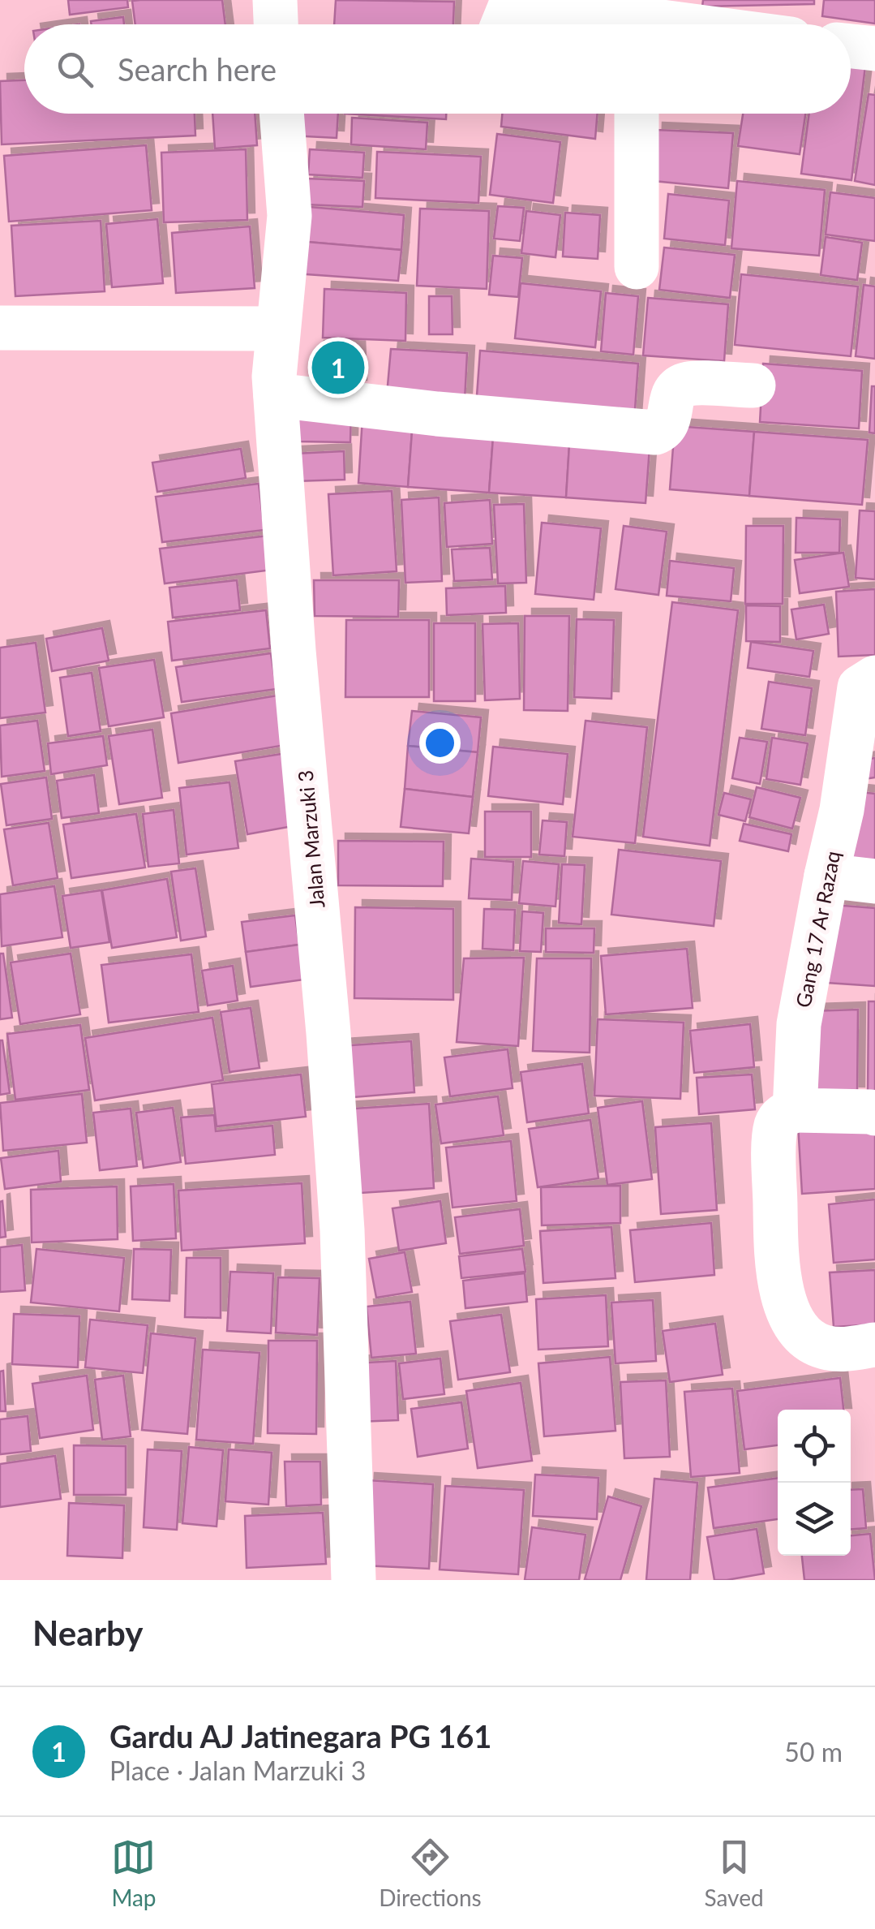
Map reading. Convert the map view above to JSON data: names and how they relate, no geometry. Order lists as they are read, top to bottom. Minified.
{"streets":{"street":["Jalan Marzuki 3","Gang 17 Ar Razaq"]},"page":{"search":"Search here","pins":"1","heading":"Nearby","list":[{"mark":"1","name":"Gardu AJ Jatinegara PG 161","note":"Place · Jalan Marzuki 3","value":"50 m"}],"nav":["Map","Directions","Saved"]}}
